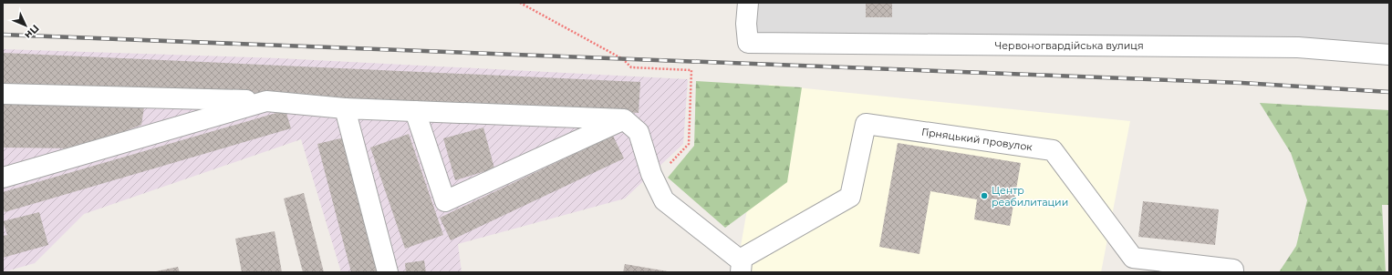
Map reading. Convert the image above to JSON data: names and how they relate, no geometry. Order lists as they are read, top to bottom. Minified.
{"streets":{"street":["Червоногвардійська вулиця","Гірняцький провулок"]},"places":["Центр реабилитации"],"north":"bottom right"}
